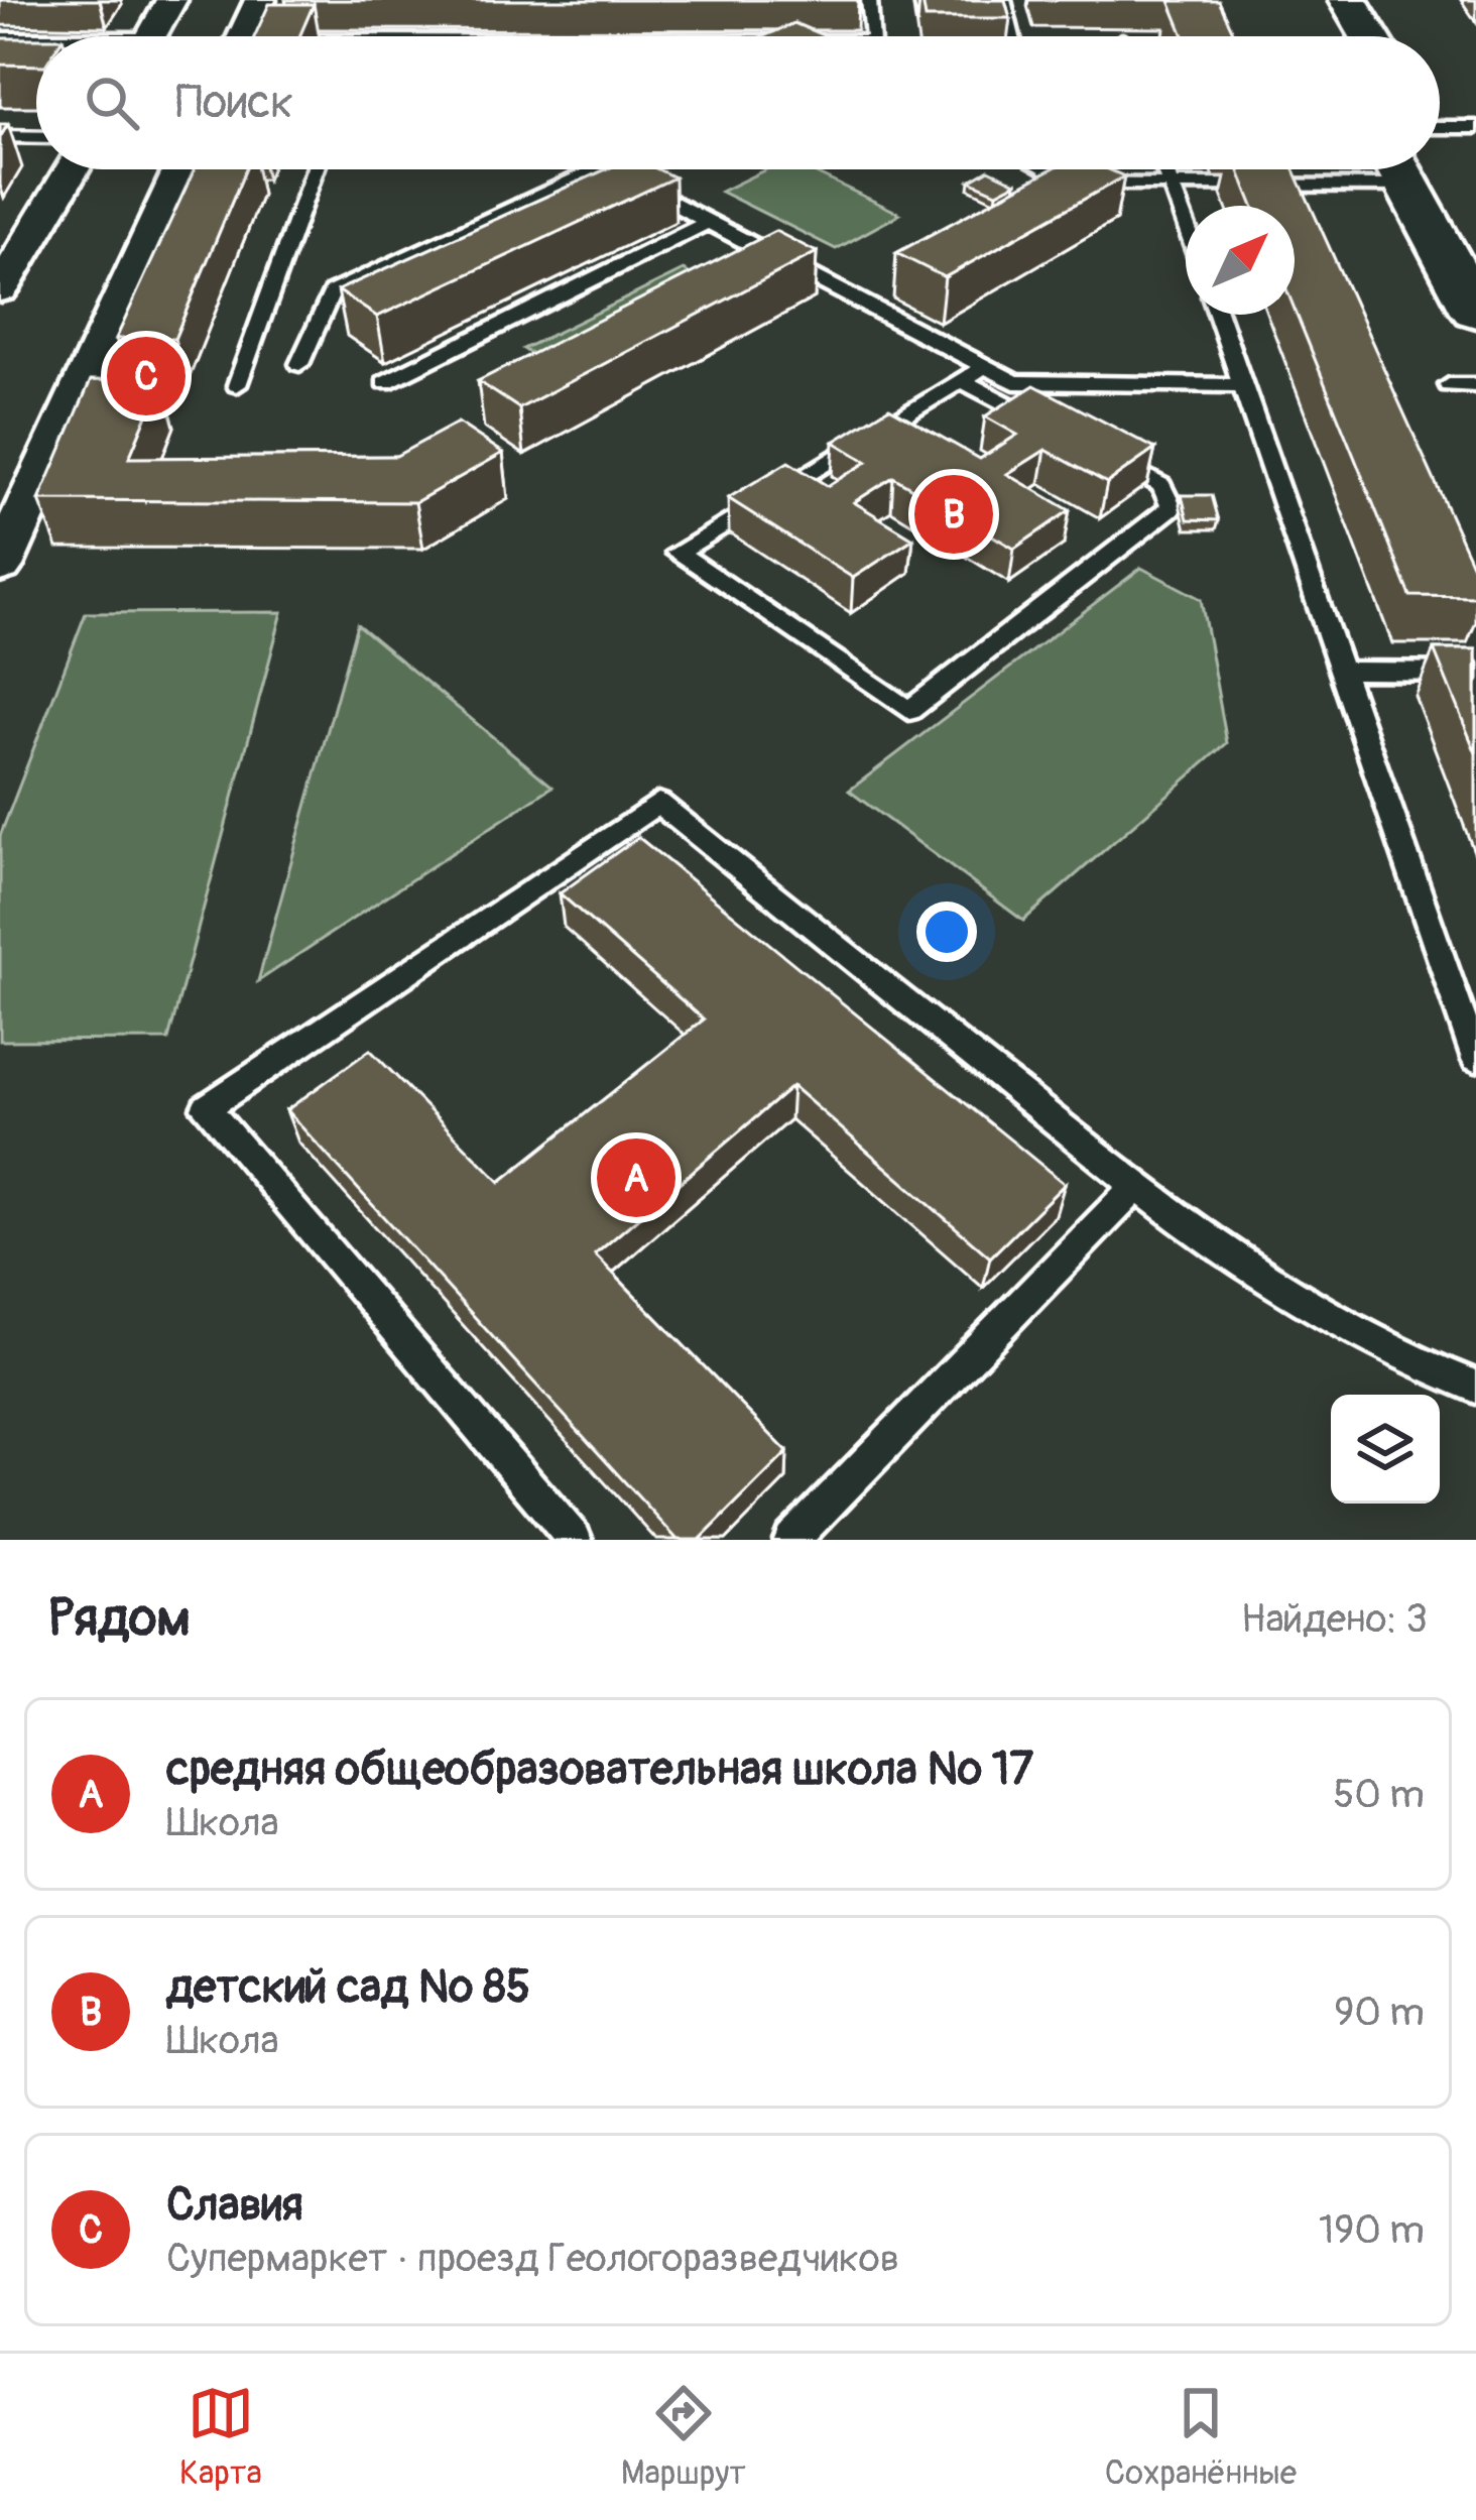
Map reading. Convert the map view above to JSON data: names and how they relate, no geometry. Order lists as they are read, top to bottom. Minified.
{"north":"top right","page":{"search":"Поиск","pins":["C","B","A"],"heading":["Рядом","Найдено: 3"],"list":[{"mark":"A","name":"средняя общеобразовательная школа № 17","note":"Школа","value":"50 m"},{"mark":"B","name":"детский сад № 85","note":"Школа","value":"90 m"},{"mark":"C","name":"Славия","note":"Супермаркет · проезд Геологоразведчиков","value":"190 m"}],"nav":["Карта","Маршрут","Сохранённые"]}}
